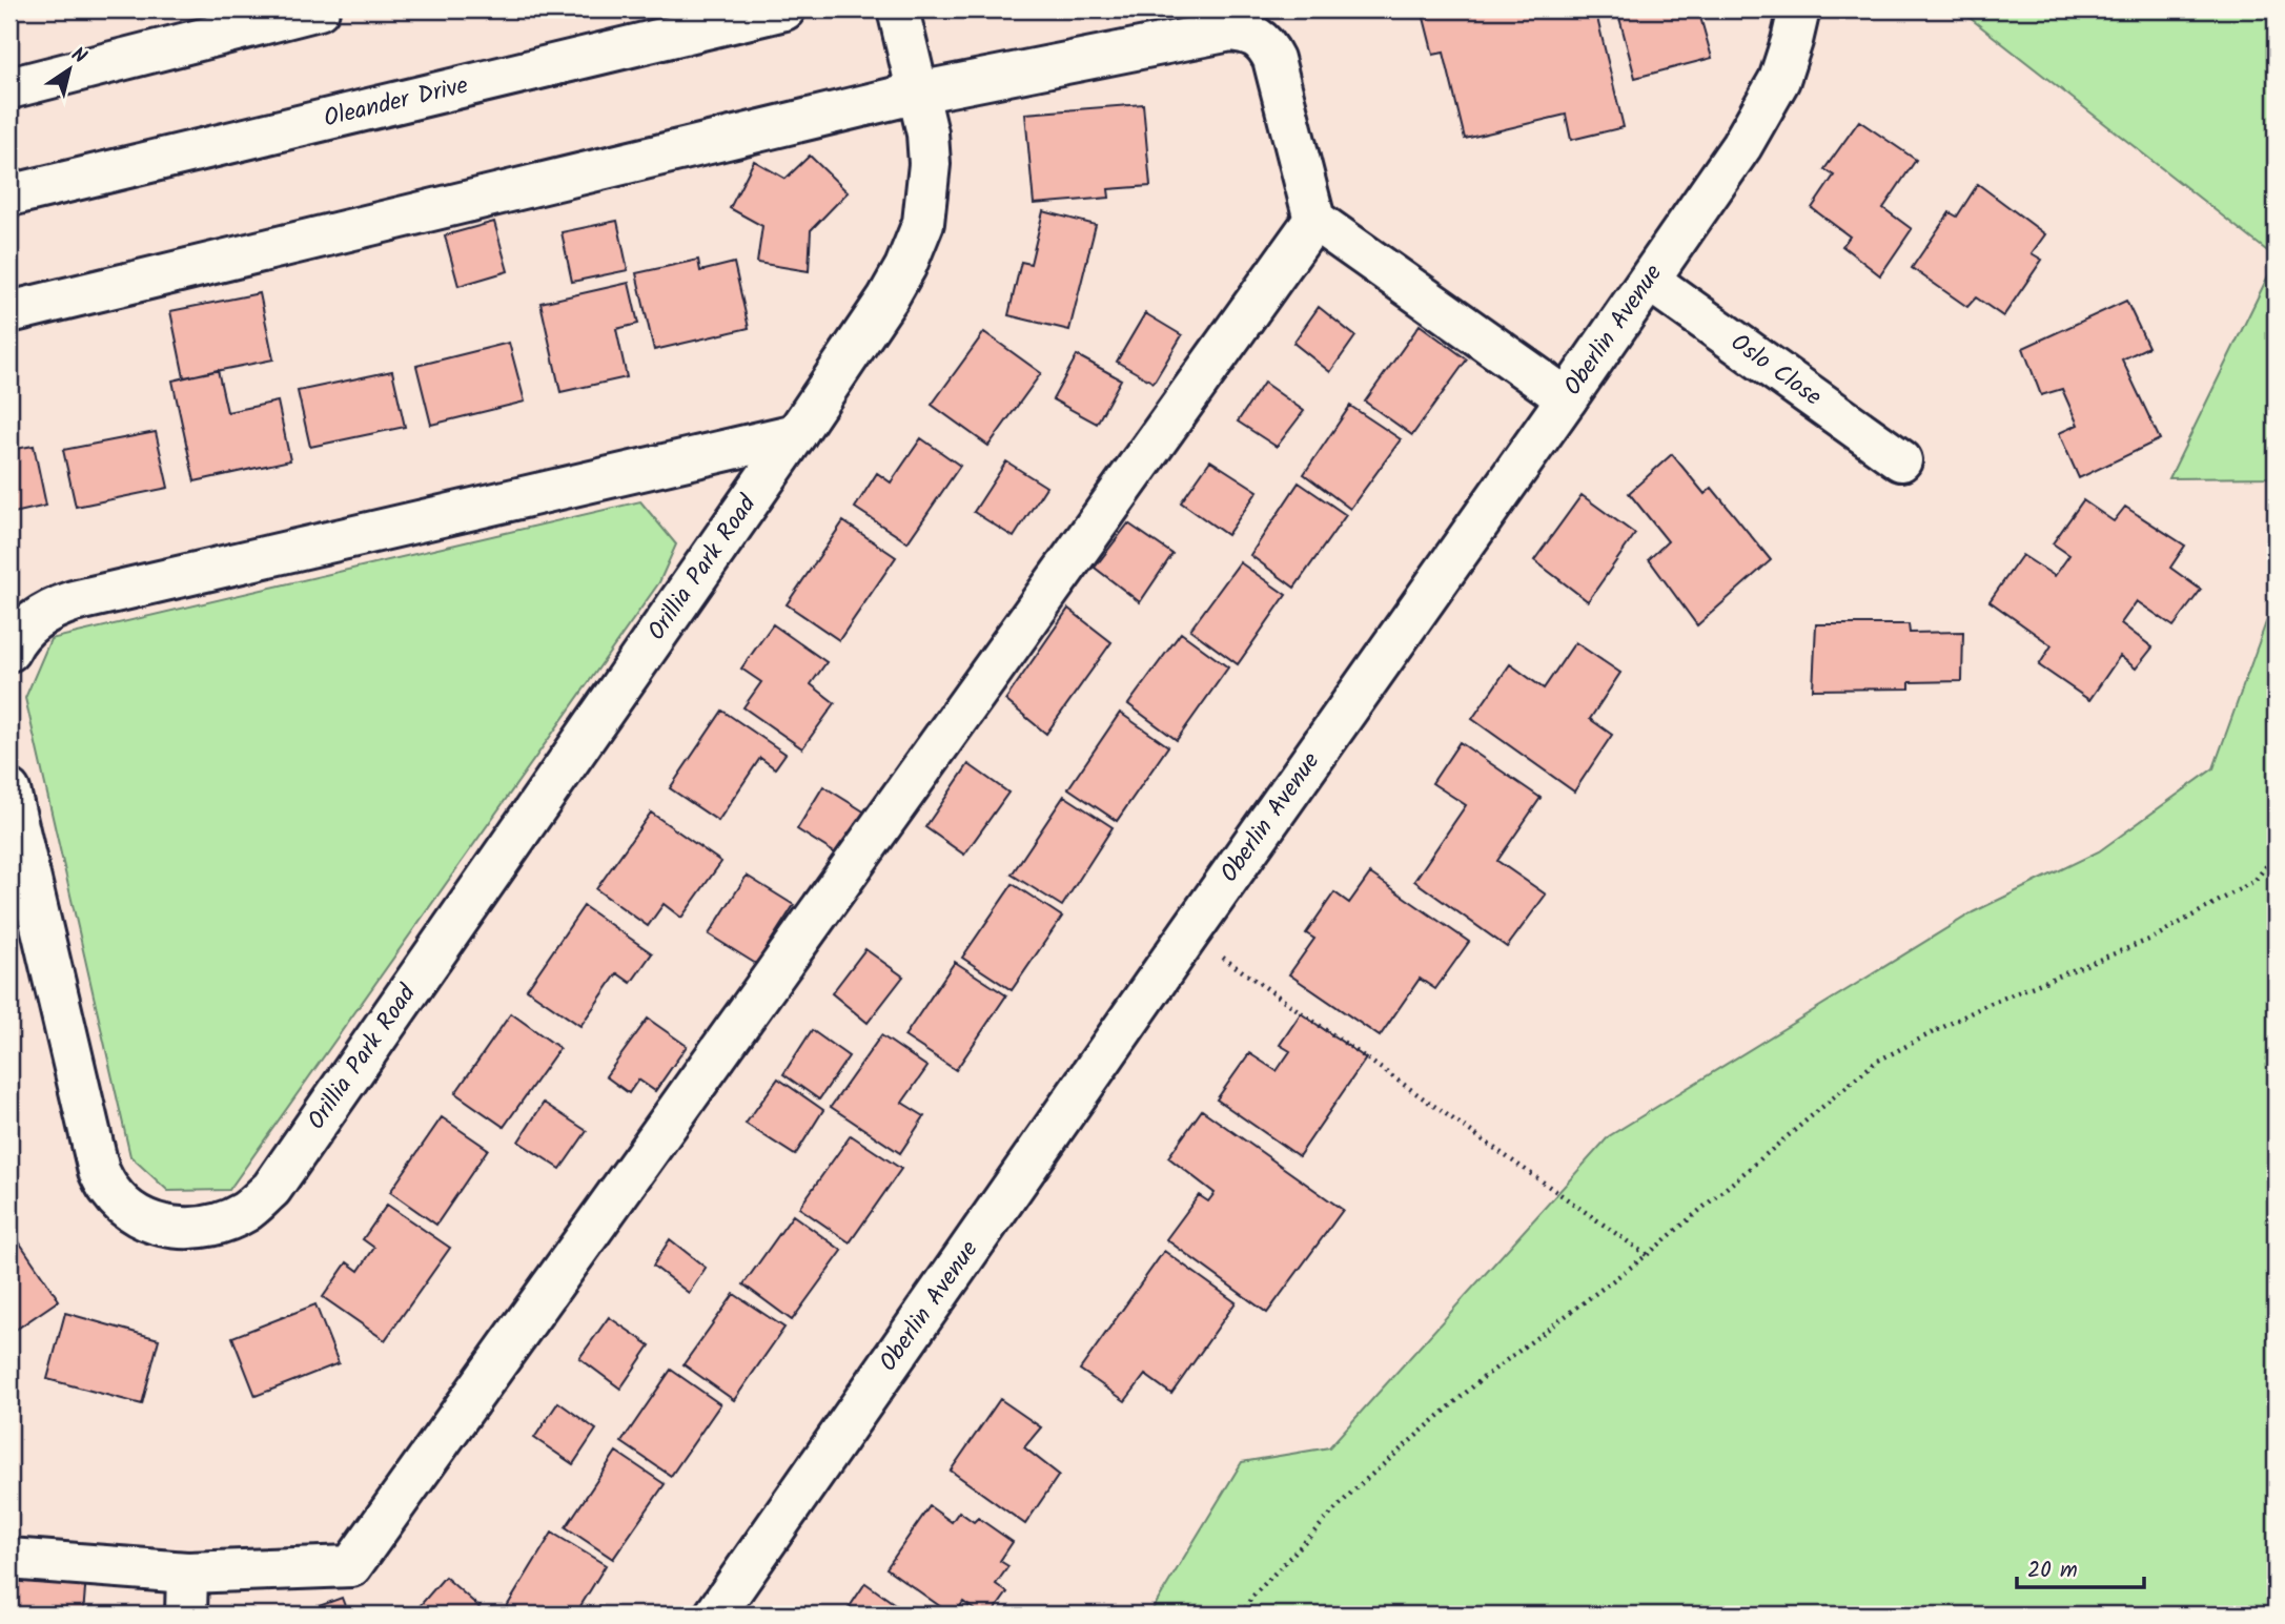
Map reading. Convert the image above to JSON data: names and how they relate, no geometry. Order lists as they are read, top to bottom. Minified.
{"streets":{"street":["Oleander Drive","Oberlin Avenue","Oslo Close","Orillia Park Road"]},"crossings":[["Oberlin Avenue","Oslo Close"]],"scale_bar":"20 m","north":"top right"}
